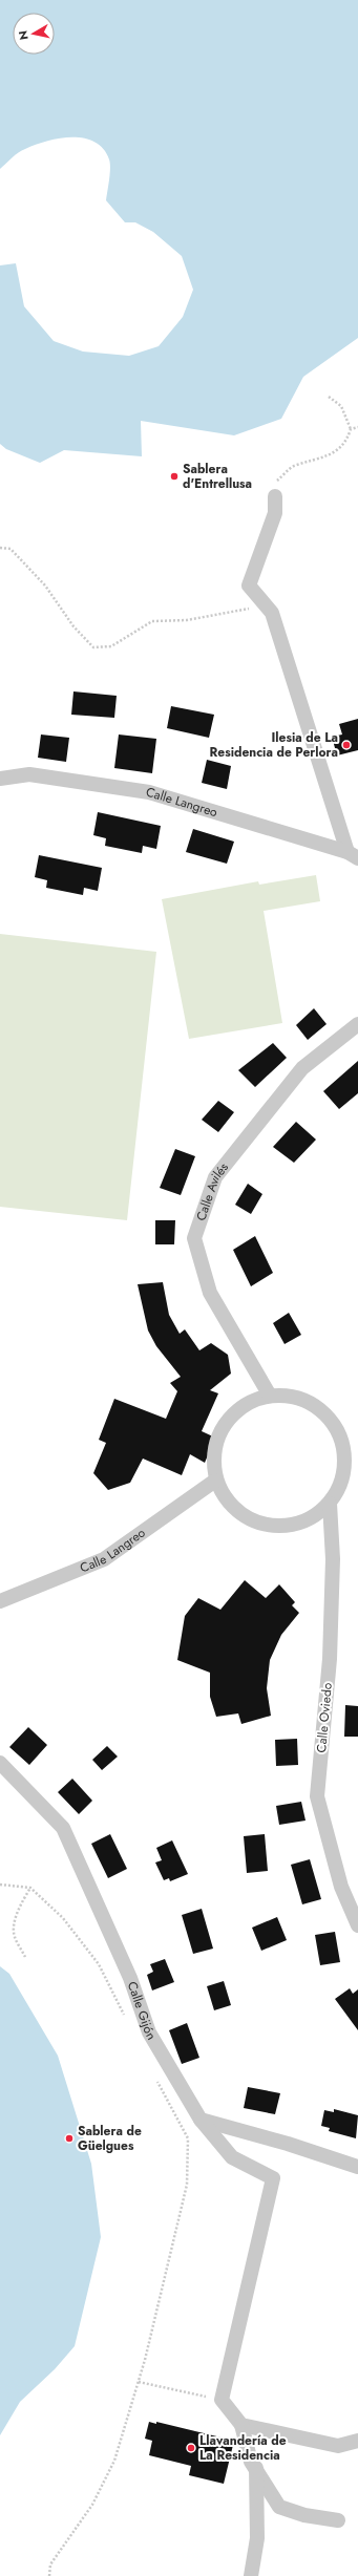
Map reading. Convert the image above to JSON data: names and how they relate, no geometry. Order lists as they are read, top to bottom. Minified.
{"streets":{"street":["Calle Langreo","Calle Avilés","Calle Oviedo","Calle Gijón"]},"crossings":[["Calle Langreo","Calle Avilés"],["Calle Langreo","Calle Oviedo"],["Calle Avilés","Calle Oviedo"]],"places":["Sablera d'Entrellusa","Ilesia de La Residencia de Perlora","Sablera de Güelgues","Llavandería de La Residencia"],"north":"left"}
